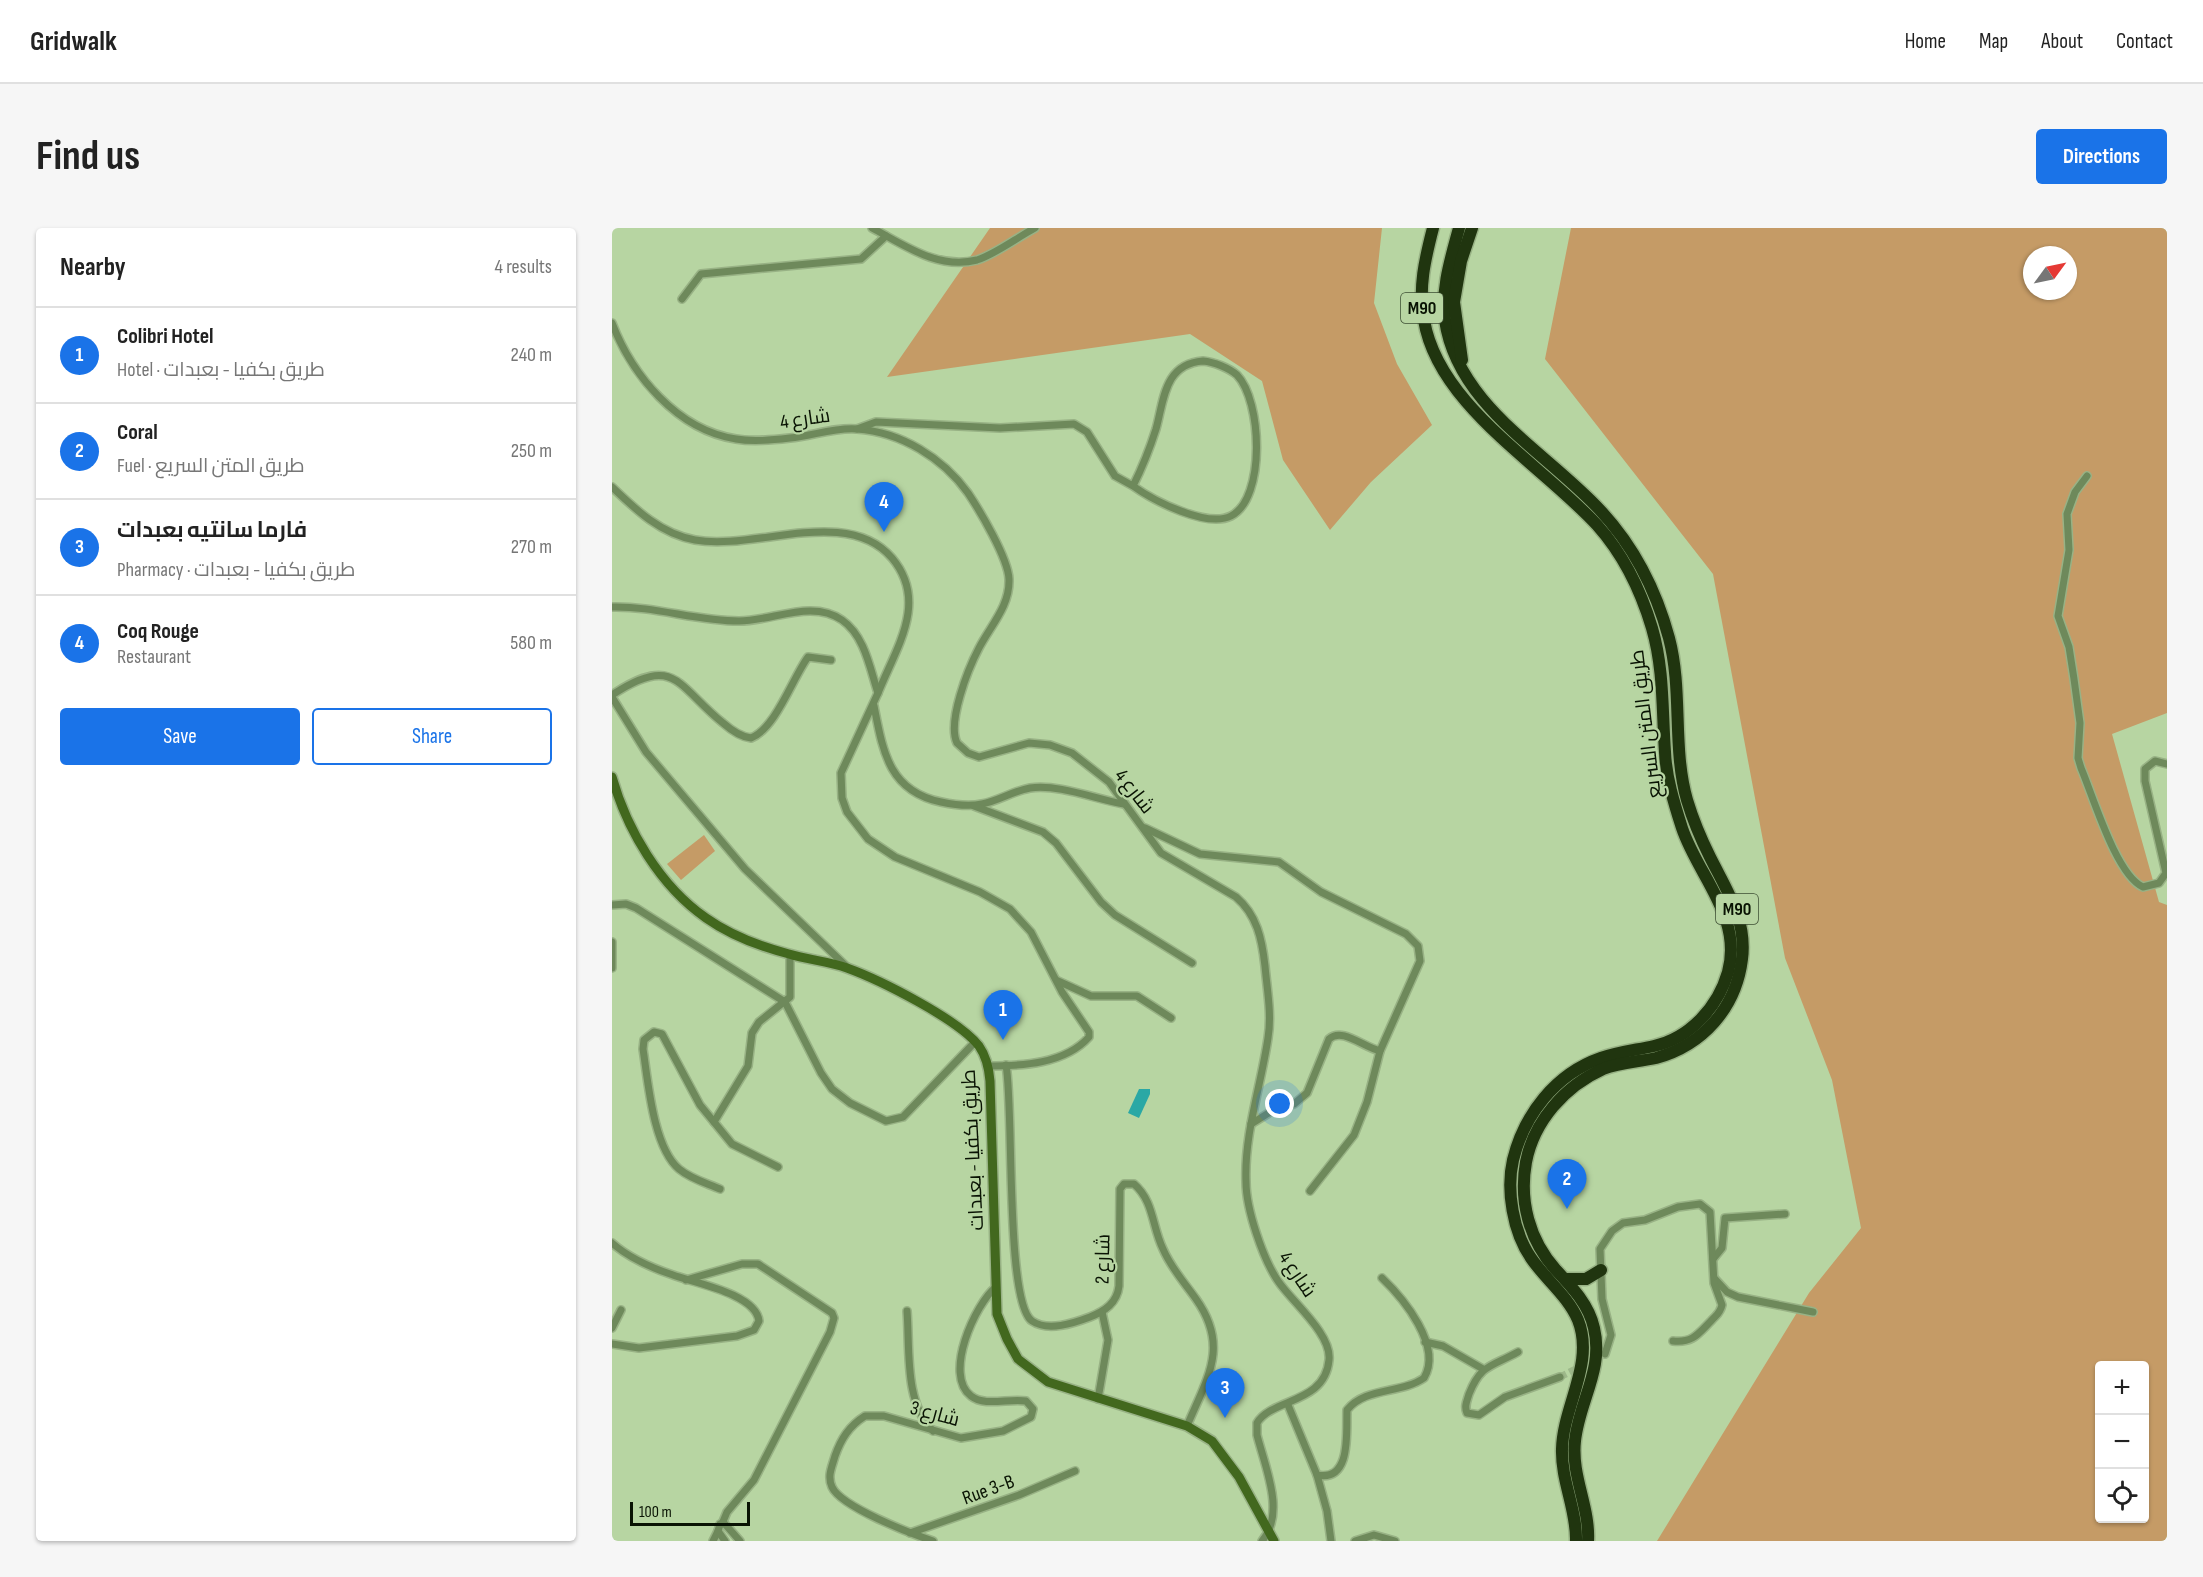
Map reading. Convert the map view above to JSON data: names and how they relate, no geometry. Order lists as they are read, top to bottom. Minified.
{"streets":{"highway":["M90","طريق المتن السريع"],"main road":["طريق بكفيا - بعبدات"],"street":["شارع 4","شارع 2","شارع 3","Rue 3-B"]},"crossings":[["شارع 4","طريق بكفيا - بعبدات"],["طريق بكفيا - بعبدات","شارع 2"],["طريق بكفيا - بعبدات","شارع 3"],["شارع 3","Rue 3-B"]],"scale_bar":"100 m","north":"top right","page":{"header":"Gridwalk","nav":["Home","Map","About","Contact"],"buttons":["Directions",["Save","Share"]],"title":"Find us","heading":["Nearby","4 results"],"list":[{"mark":"1","name":"Colibri Hotel","note":"Hotel · طريق بكفيا - بعبدات","value":"240 m"},{"mark":"2","name":"Coral","note":"Fuel · طريق المتن السريع","value":"250 m"},{"mark":"3","name":"فارما سانتيه بعبدات","note":"Pharmacy · طريق بكفيا - بعبدات","value":"270 m"},{"mark":"4","name":"Coq Rouge","note":"Restaurant","value":"580 m"}],"pins":["4","1","2","3"],"map_buttons":["+","−"],"scale":"100 m"}}
